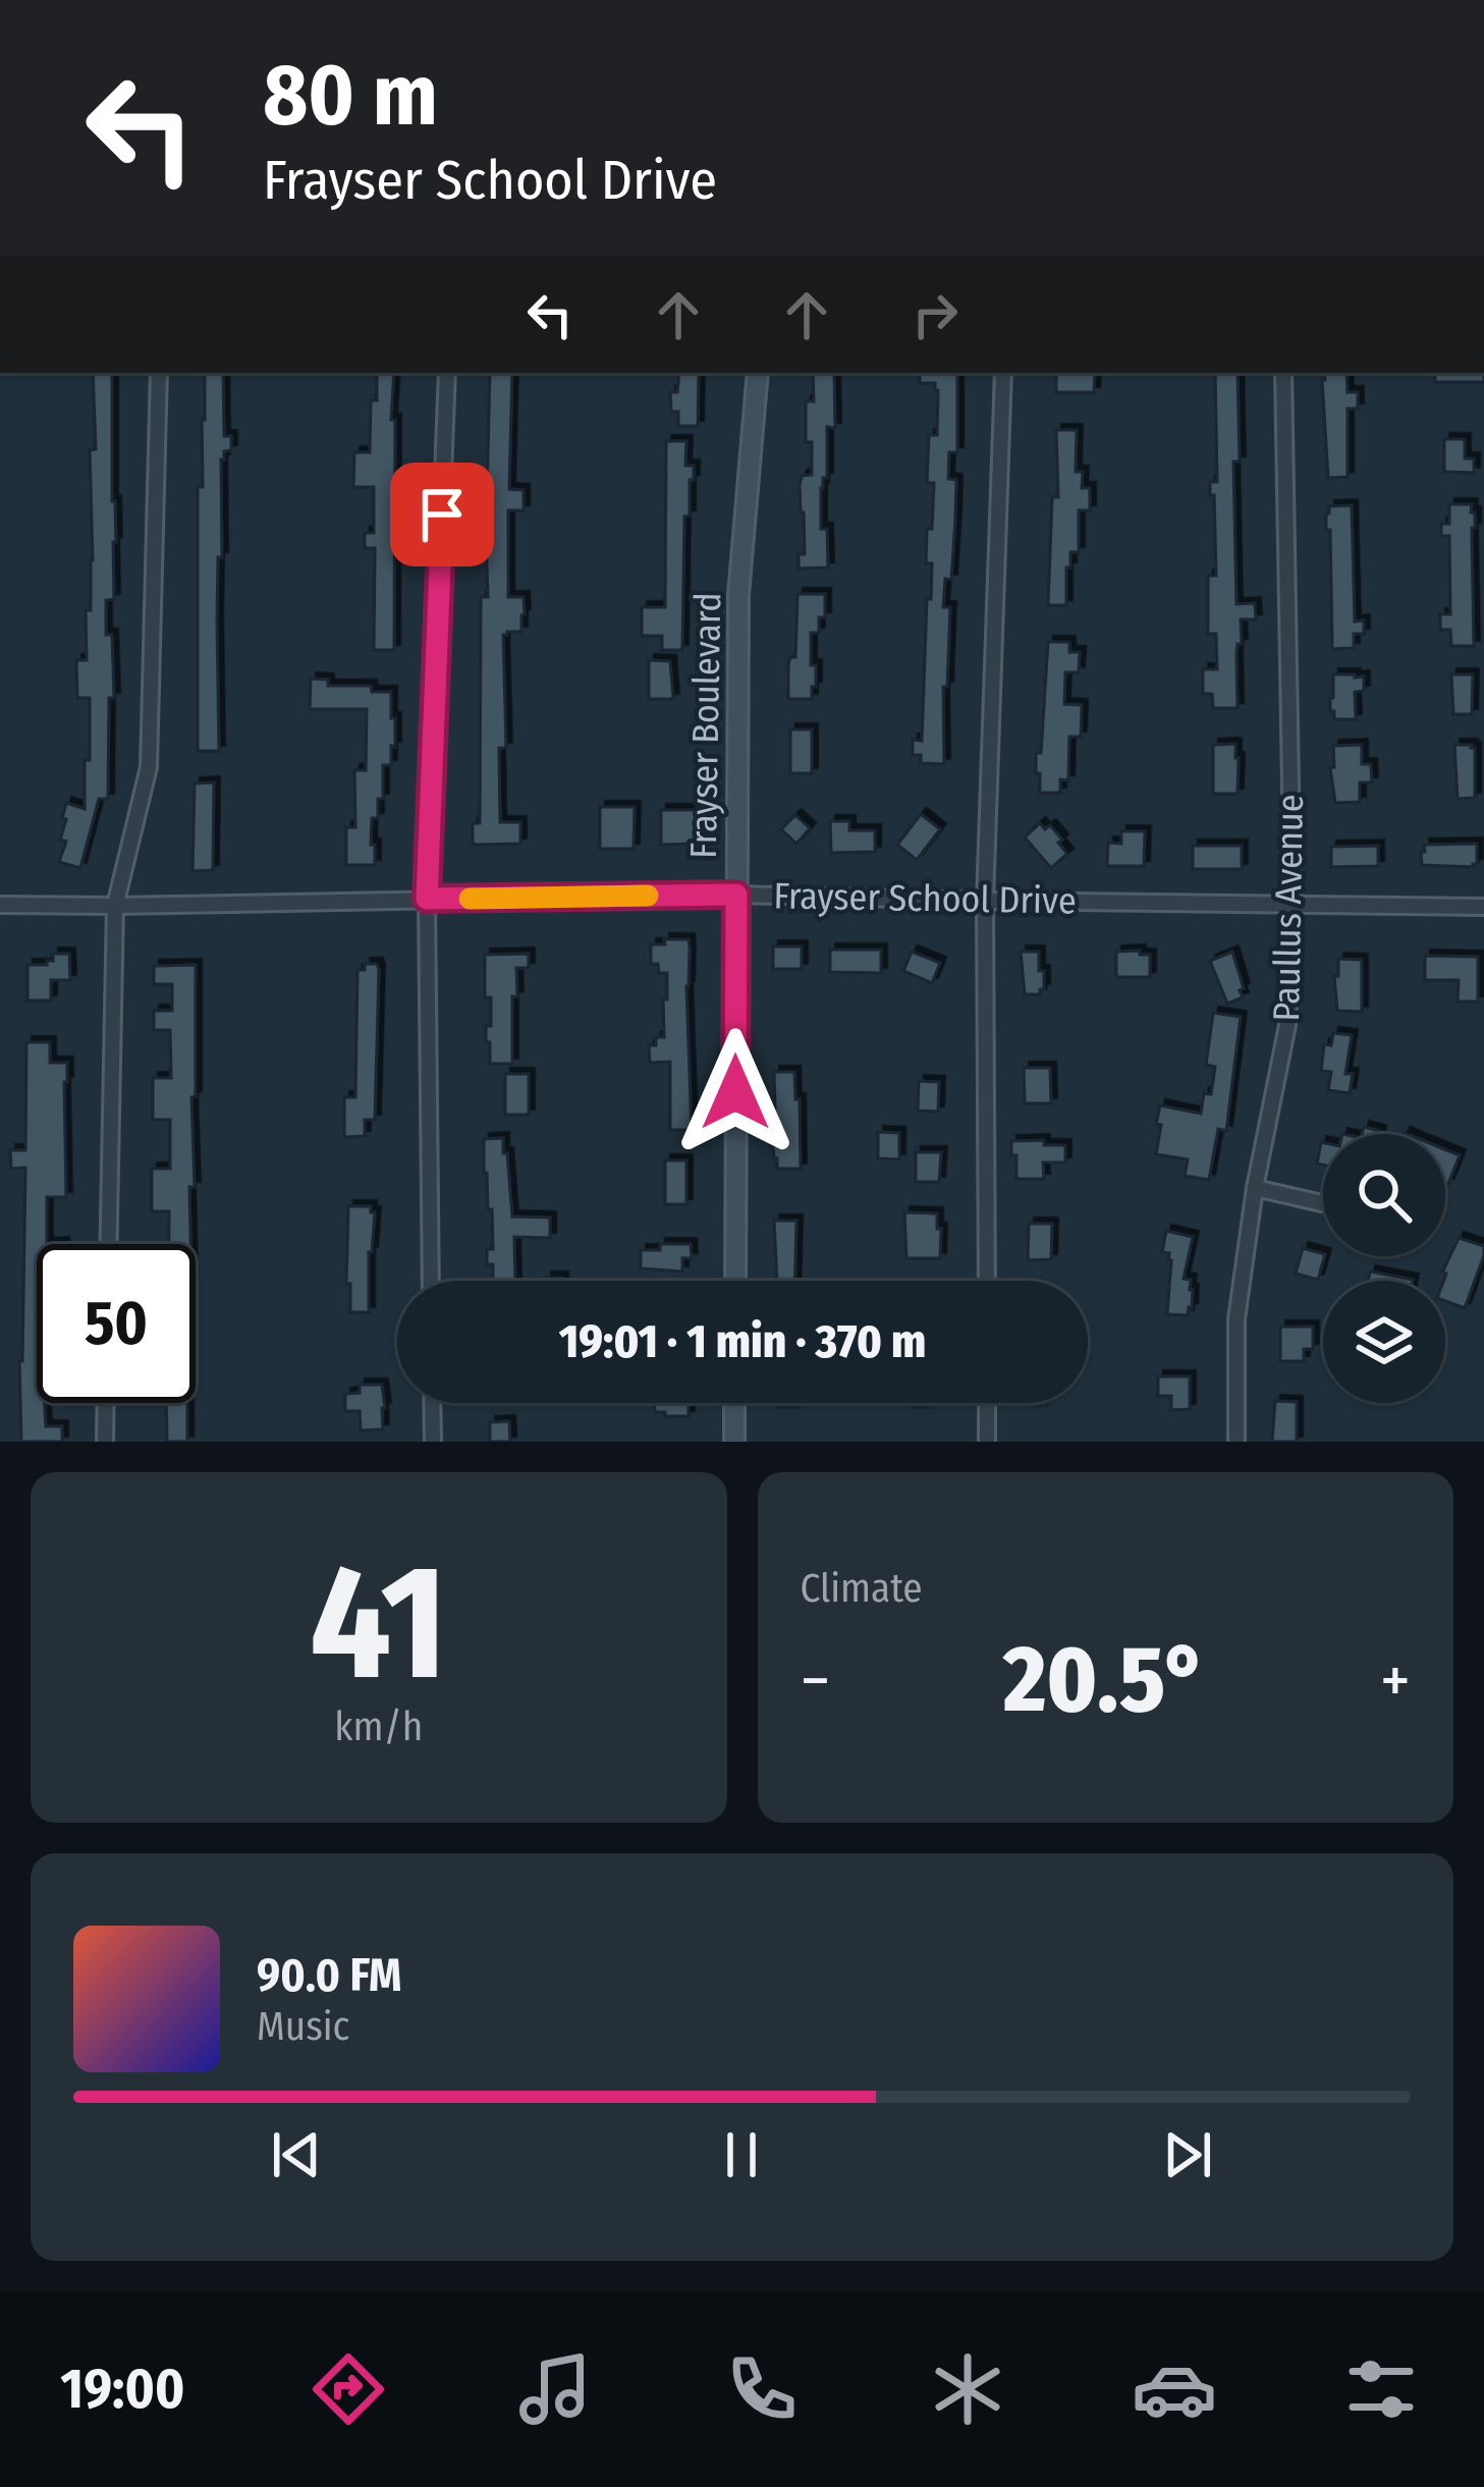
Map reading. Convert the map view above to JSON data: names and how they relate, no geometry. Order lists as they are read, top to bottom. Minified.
{"streets":{"main road":["Frayser Boulevard"],"street":["Frayser School Drive","Paullus Avenue"]},"crossings":[["Frayser Boulevard","Frayser School Drive"],["Frayser School Drive","Paullus Avenue"]],"page":{"turn":["80 m","Frayser School Drive"],"limit":"50","trip":"19:01 · 1 min · 370 m","tile":[["41","km/h"],"Climate"],"heat":["−","20.5°","+"],"song":["90.0 FM","Music"],"tabs":"19:00"}}
